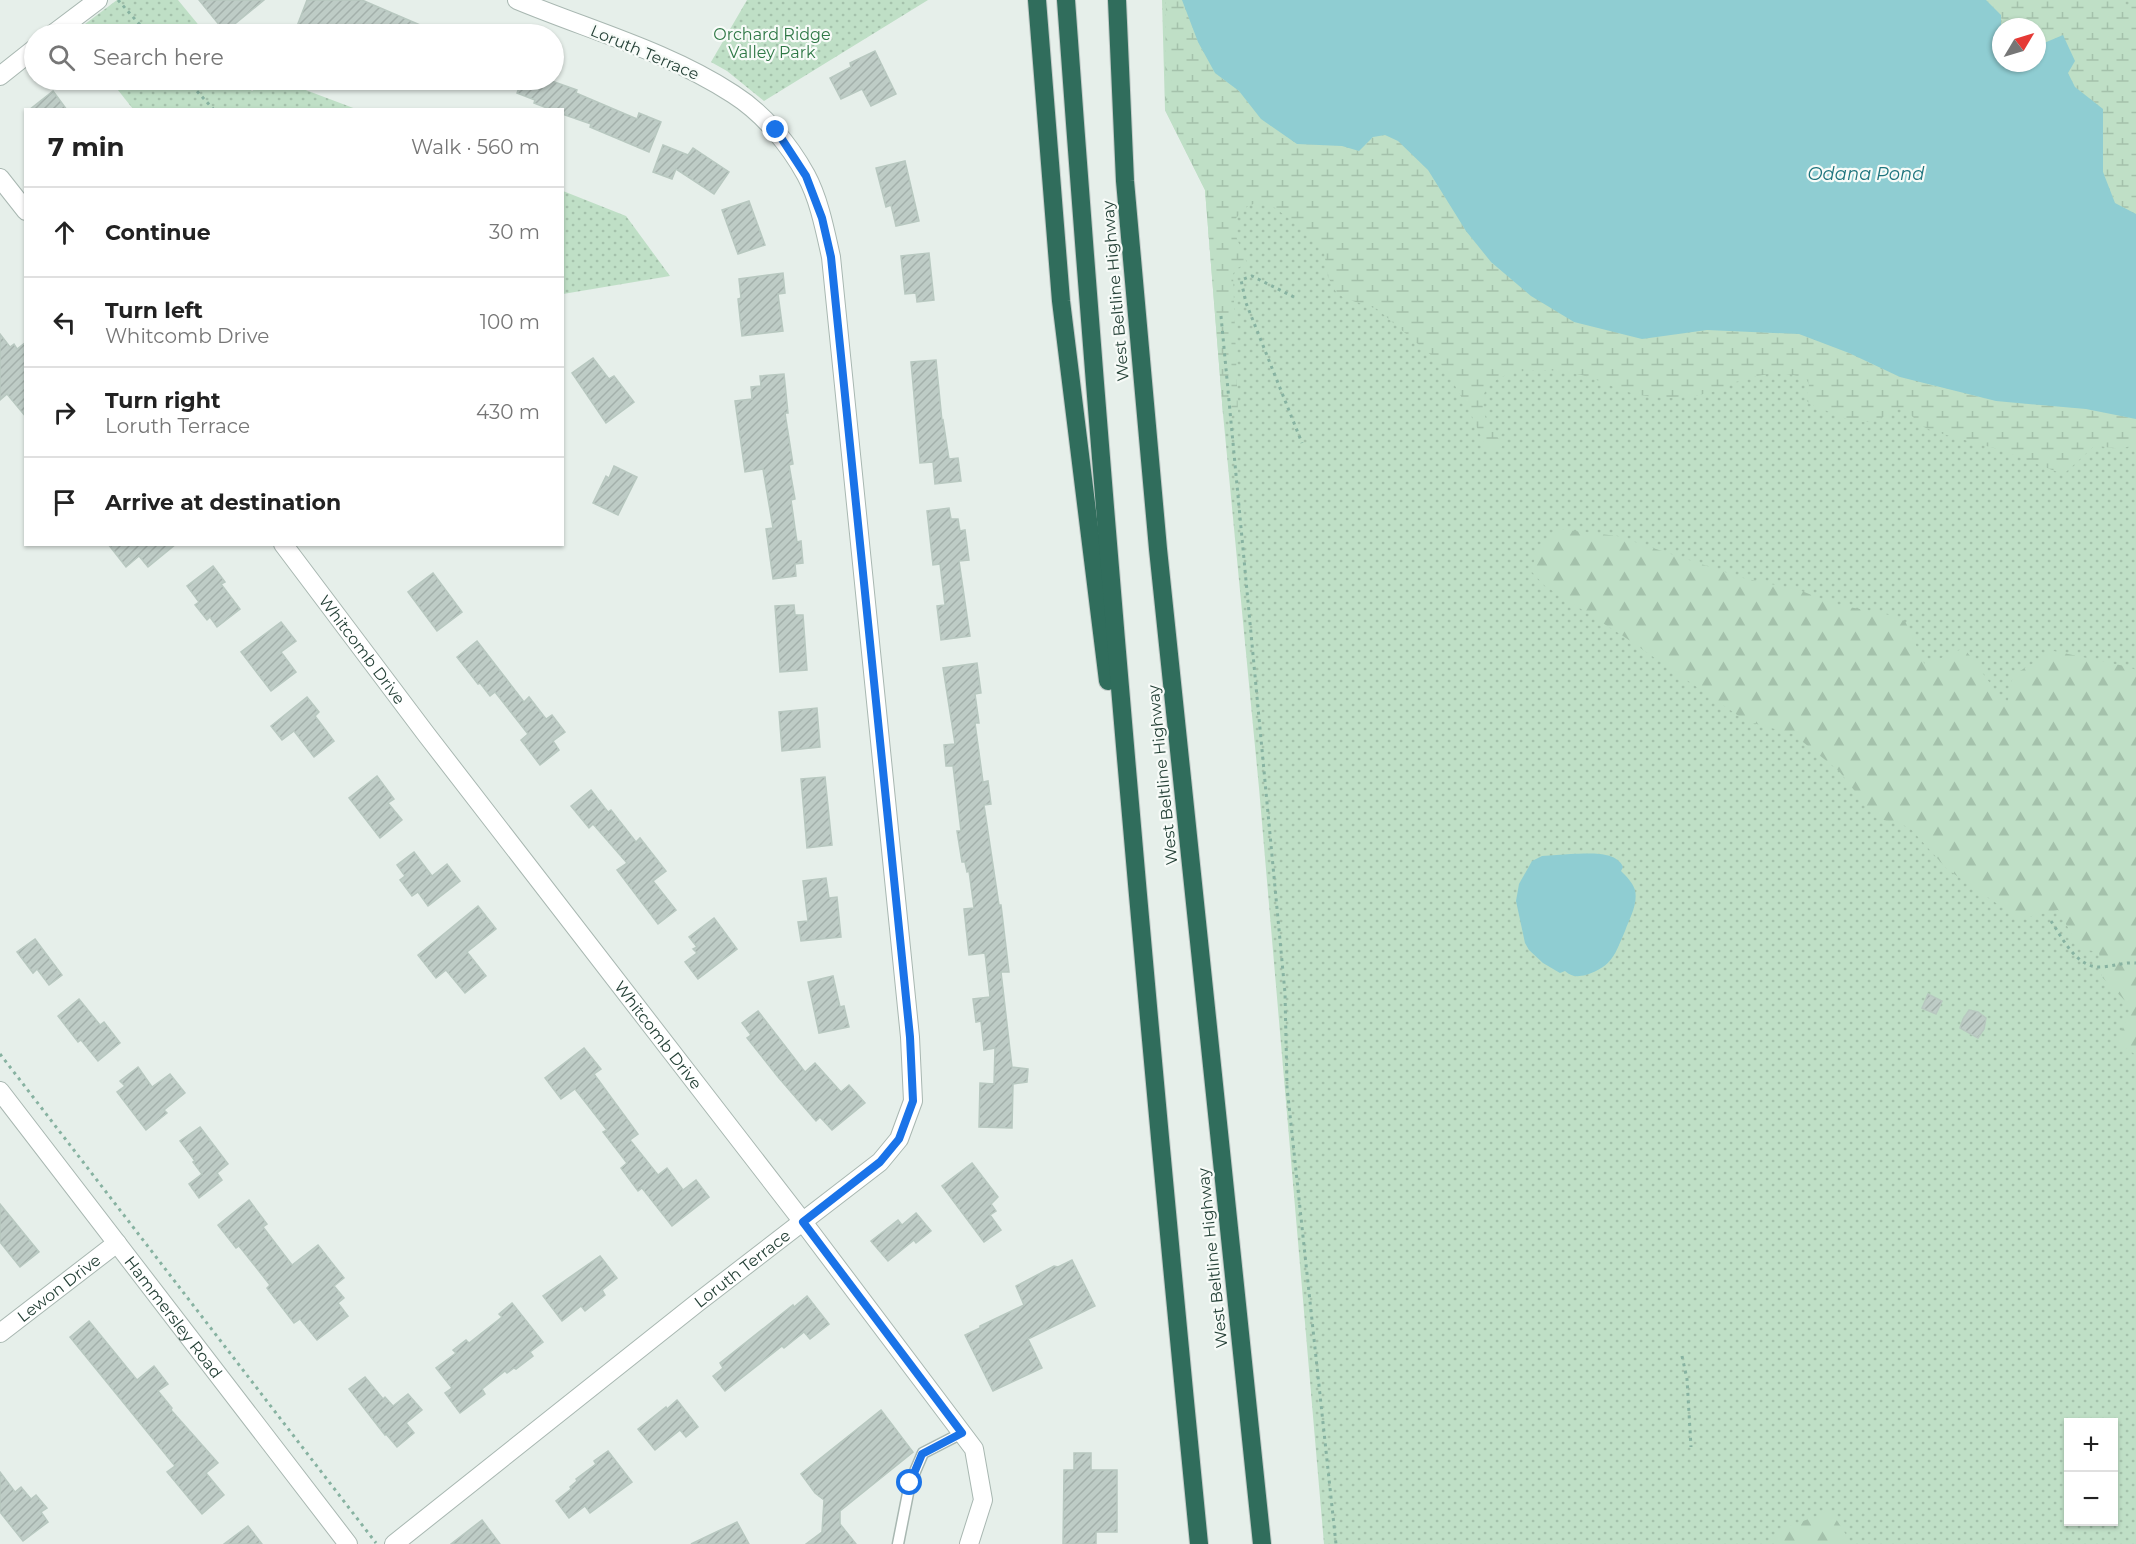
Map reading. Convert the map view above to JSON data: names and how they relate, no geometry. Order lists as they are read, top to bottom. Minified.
{"streets":{"highway":["West Beltline Highway"],"street":["Loruth Terrace","Whitcomb Drive","Lewon Drive","Hammersley Road"]},"crossings":[["Loruth Terrace","Whitcomb Drive"],["Lewon Drive","Hammersley Road"]],"water":["Odana Pond"],"parks":["Orchard Ridge Valley Park"],"north":"top right","page":{"search":"Search here","heading":["7 min","Walk · 560 m"],"list":[["Continue","30 m"],["Turn left","Whitcomb Drive","100 m"],["Turn right","Loruth Terrace","430 m"],"Arrive at destination"],"map_buttons":["+","−"]}}
